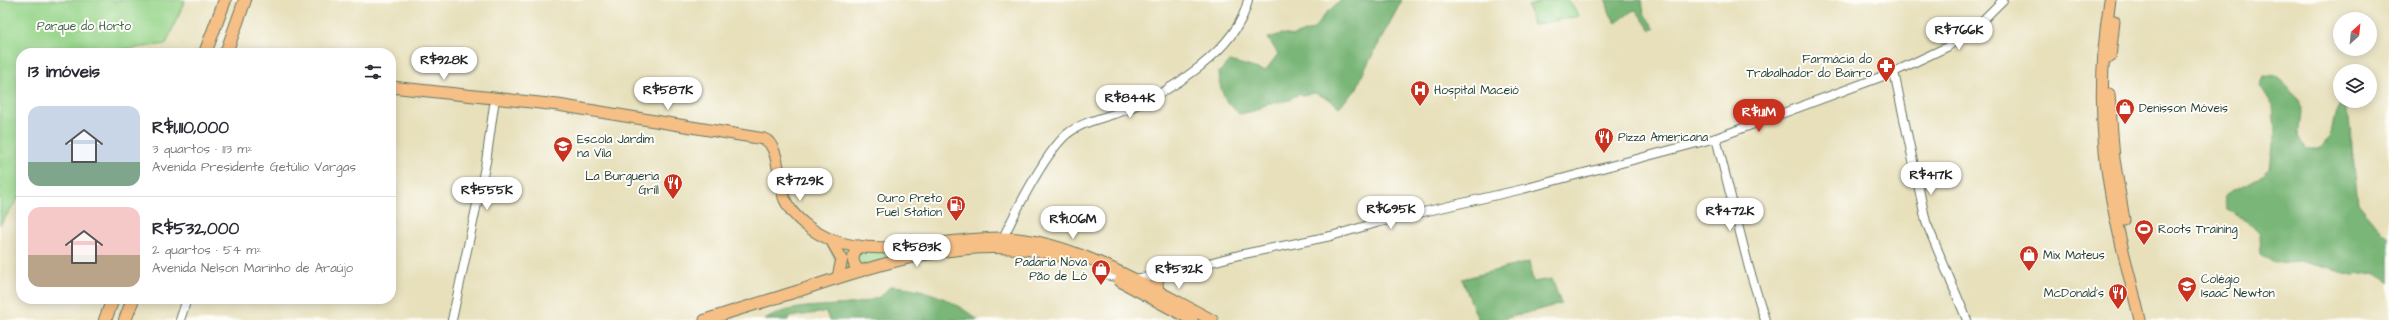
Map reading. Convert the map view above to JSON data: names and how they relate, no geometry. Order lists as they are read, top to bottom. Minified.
{"parks":["Parque do Horto"],"places":{"pharmacy":["Farmácia do Trabalhador do Bairro"],"hospital":["Hospital Maceió"],"shop":["Denisson Móveis","Mix Mateus","Padaria Nova Pão de Ló"],"restaurant":["Pizza Americana","La Burgueria Grill","McDonald's"],"school or university":["Escola Jardim na Vila","Colégio Isaac Newton"],"fuel station":["Ouro Preto Fuel Station"],"sports":["Roots Training"]},"north":"top right","page":{"price":["R$766K","R$928K","R$587K","R$844K","R$1.11M","R$417K","R$729K","R$555K","R$695K","R$472K","R$1.06M","R$583K","R$532K"],"heading":"13 imóveis","list":[{"name":"R$1,110,000","note":"3 quartos · 113 m² · Avenida Presidente Getúlio Vargas"},{"name":"R$532,000","note":"2 quartos · 54 m² · Avenida Nelson Marinho de Araújo"}]}}
